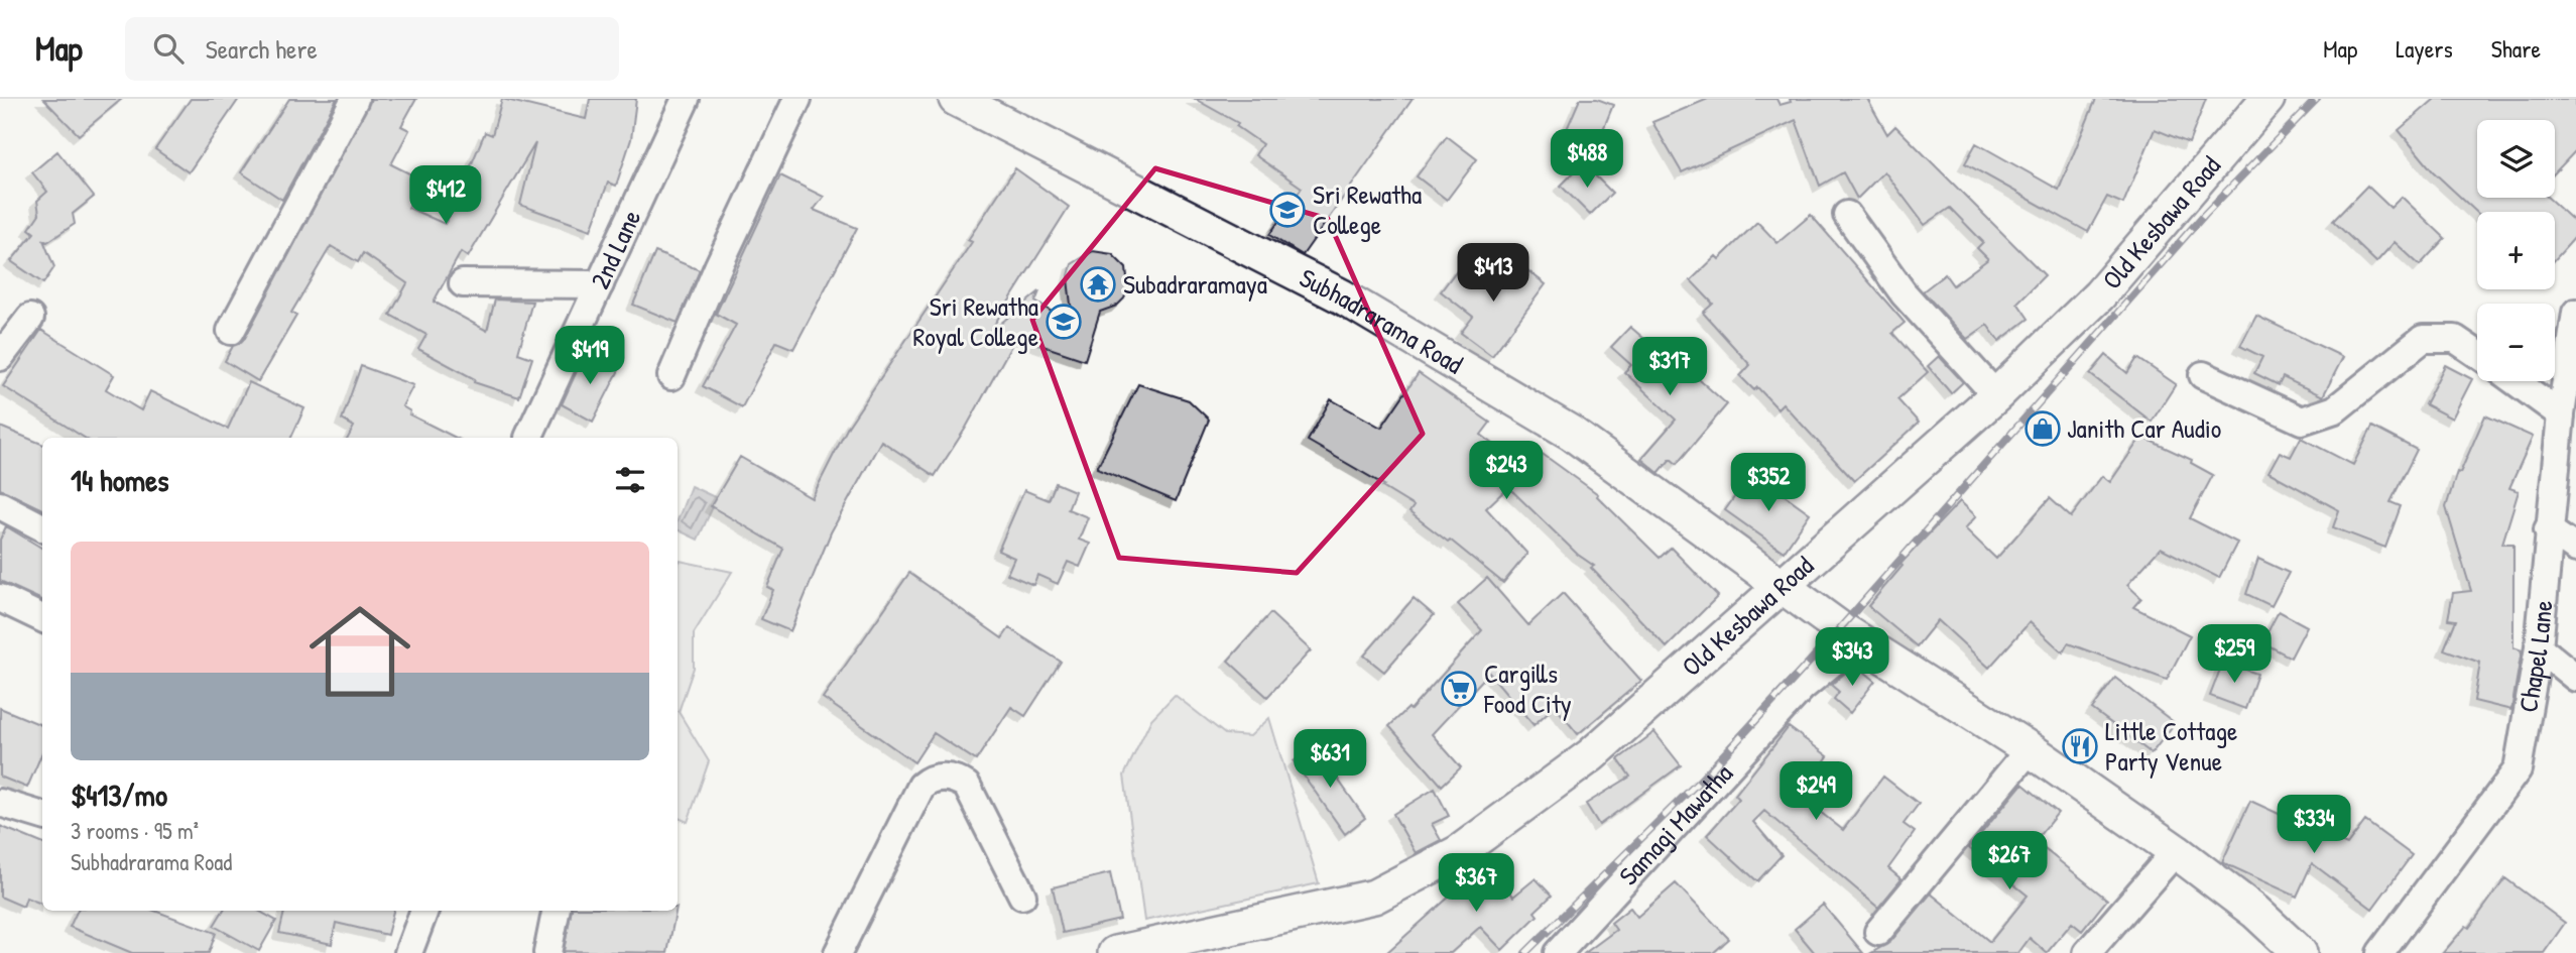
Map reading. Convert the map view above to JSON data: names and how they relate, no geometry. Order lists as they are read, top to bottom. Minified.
{"streets":{"main road":["Old Kesbawa Road","Subhadrarama Road"],"street":["2nd Lane","Chapel Lane","Samagi Mawatha"]},"crossings":[["Old Kesbawa Road","Subhadrarama Road"],["Subhadrarama Road","Samagi Mawatha"]],"places":{"school or university":["Sri Rewatha College","Sri Rewatha Royal College"],"temple":["Subadraramaya"],"shop":["Janith Car Audio"],"supermarket":["Cargills Food City"],"restaurant":["Little Cottage Party Venue"]},"page":{"header":"Map","search":"Search here","nav":["Map","Layers","Share"],"map_buttons":["+","−"],"price":["$488","$412","$413","$419","$317","$243","$352","$259","$343","$631","$249","$334","$267","$367"],"heading":"14 homes","list":[{"name":"$413/mo","note":"3 rooms · 95 m² · Subhadrarama Road"}]}}
